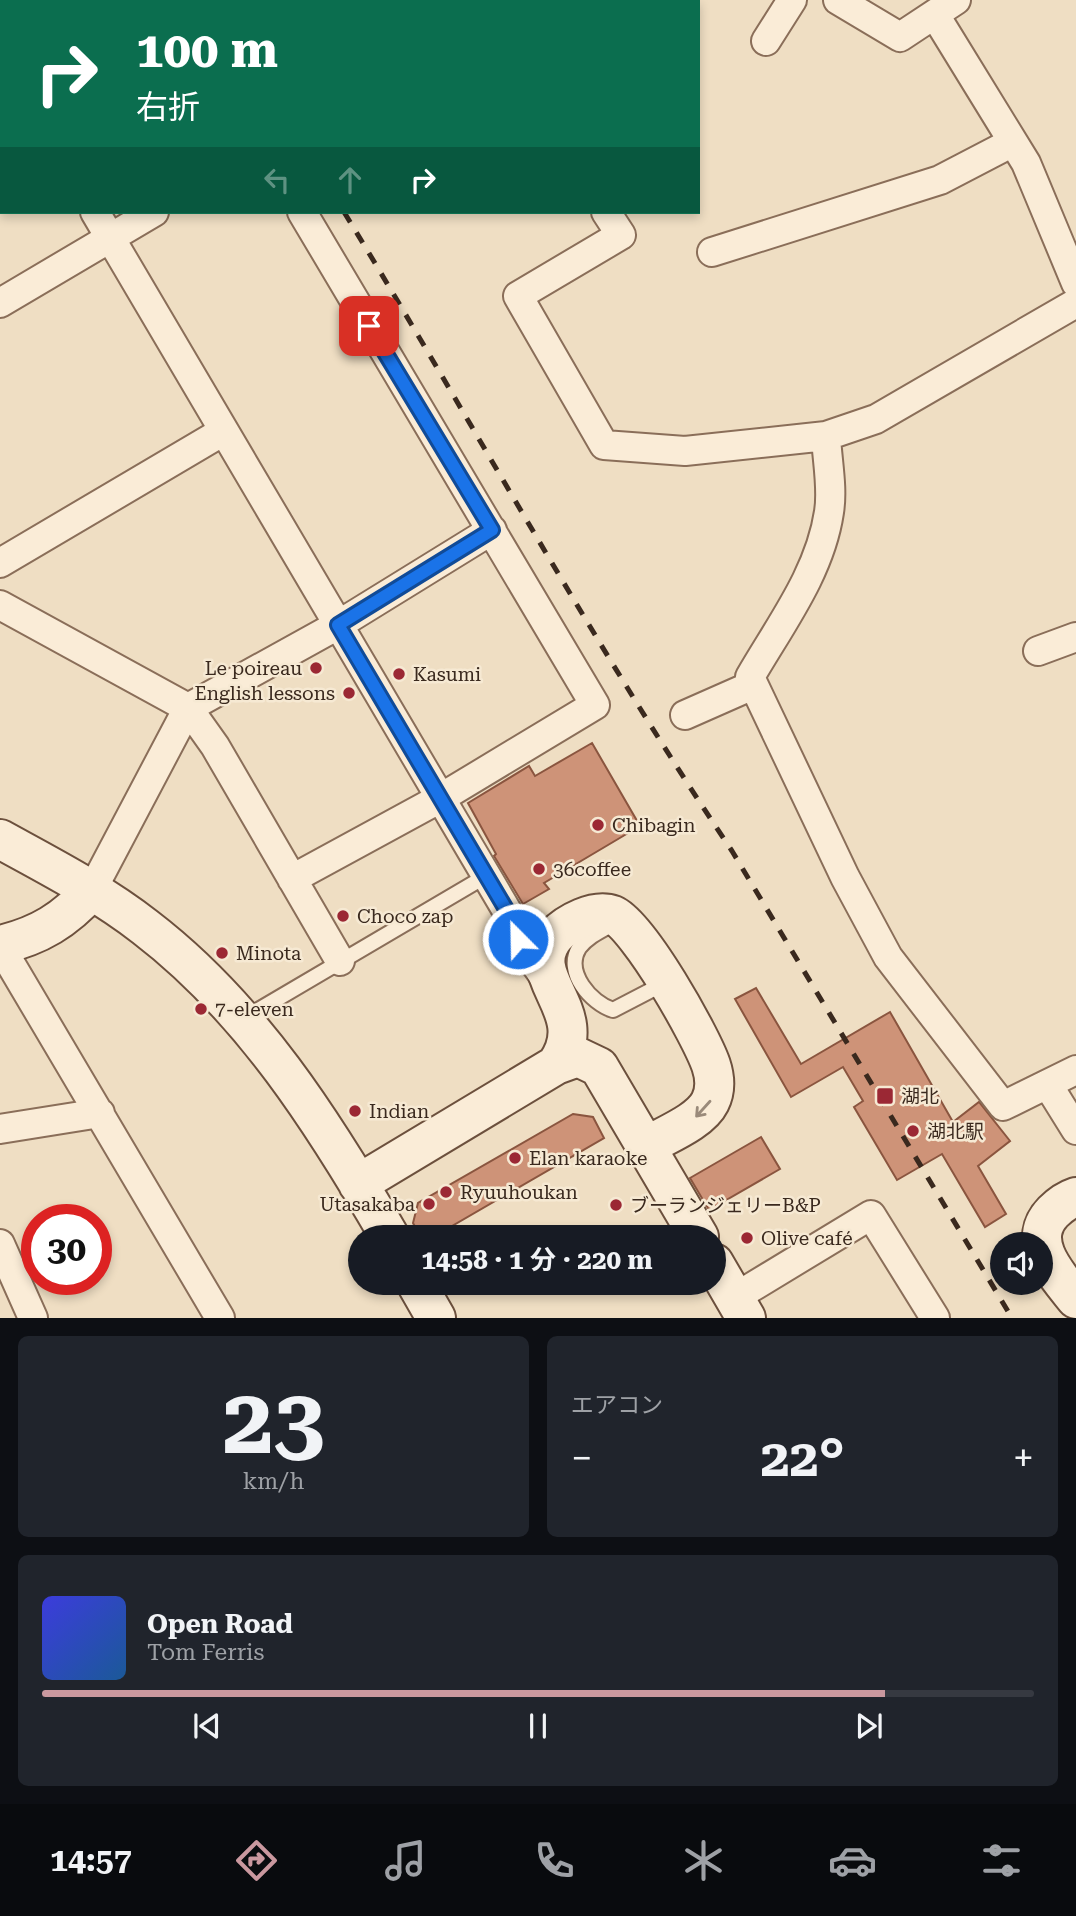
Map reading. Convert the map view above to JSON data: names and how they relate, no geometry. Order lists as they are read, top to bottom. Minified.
{"places":{"other":["Le poireau","Kasumi","English lessons","Chibagin","36coffee","Choco zap","Minota","7-eleven","Indian","湖北駅","Elan karaoke","Ryuuhoukan","Utasakaba","ブーランジェリーB&P","Olive café"],"transit":["湖北"]},"page":{"turn":["100 m","右折"],"limit":"30","trip":"14:58 · 1 分 · 220 m","tile":[["23","km/h"],"エアコン"],"heat":["−","22°","+"],"song":["Open Road","Tom Ferris"],"tabs":"14:57"}}
